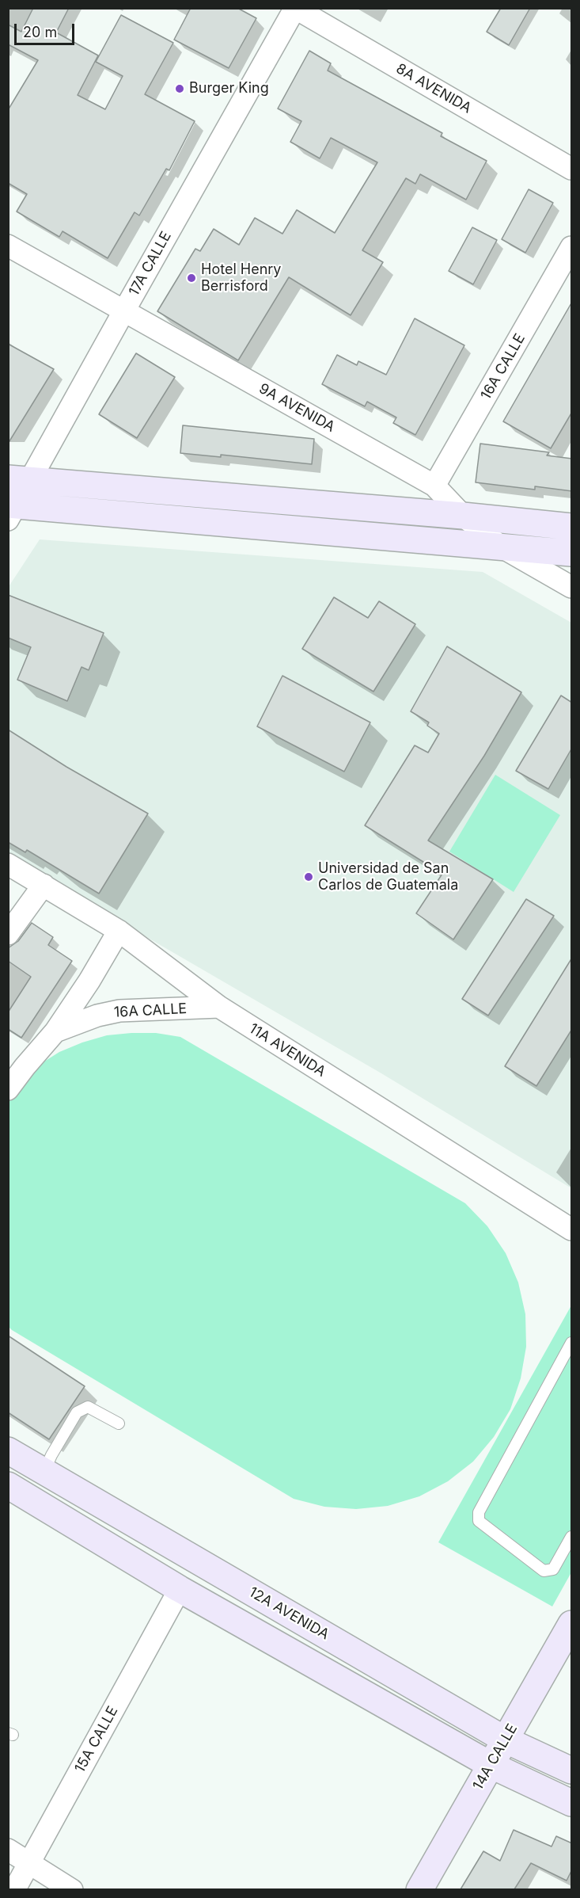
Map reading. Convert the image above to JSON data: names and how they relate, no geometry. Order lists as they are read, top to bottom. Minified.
{"streets":{"main road":["12A AVENIDA","14A CALLE"],"street":["8A AVENIDA","17A CALLE","16A CALLE","9A AVENIDA","11A AVENIDA","15A CALLE"]},"crossings":[["8A AVENIDA","17A CALLE"],["17A CALLE","9A AVENIDA"],["16A CALLE","9A AVENIDA"],["16A CALLE","11A AVENIDA"],["12A AVENIDA","14A CALLE"]],"places":["Burger King","Hotel Henry Berrisford","Universidad de San Carlos de Guatemala"],"scale_bar":"20 m"}
